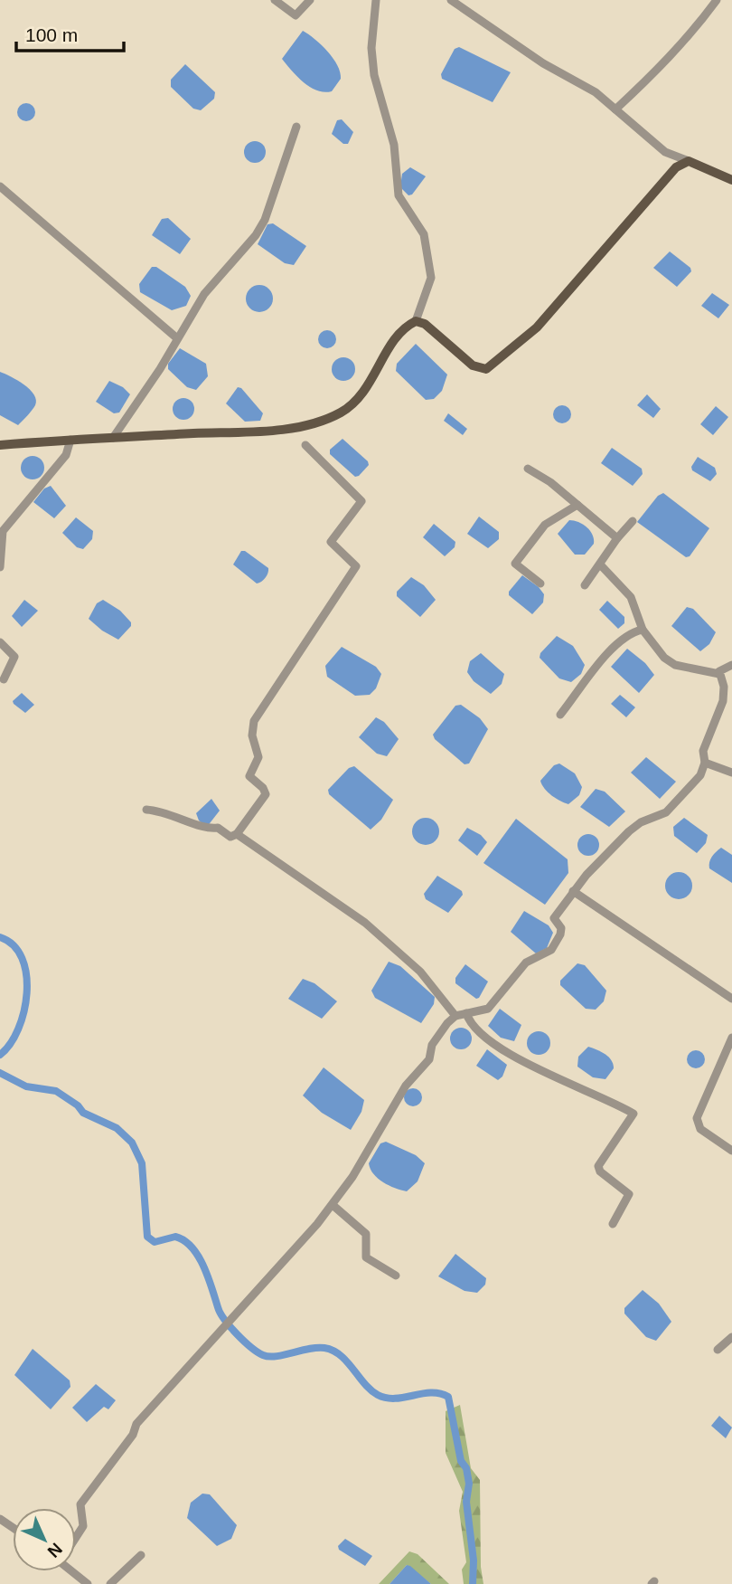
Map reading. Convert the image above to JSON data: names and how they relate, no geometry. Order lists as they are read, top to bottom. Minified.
{"scale_bar":"100 m","north":"bottom right"}
